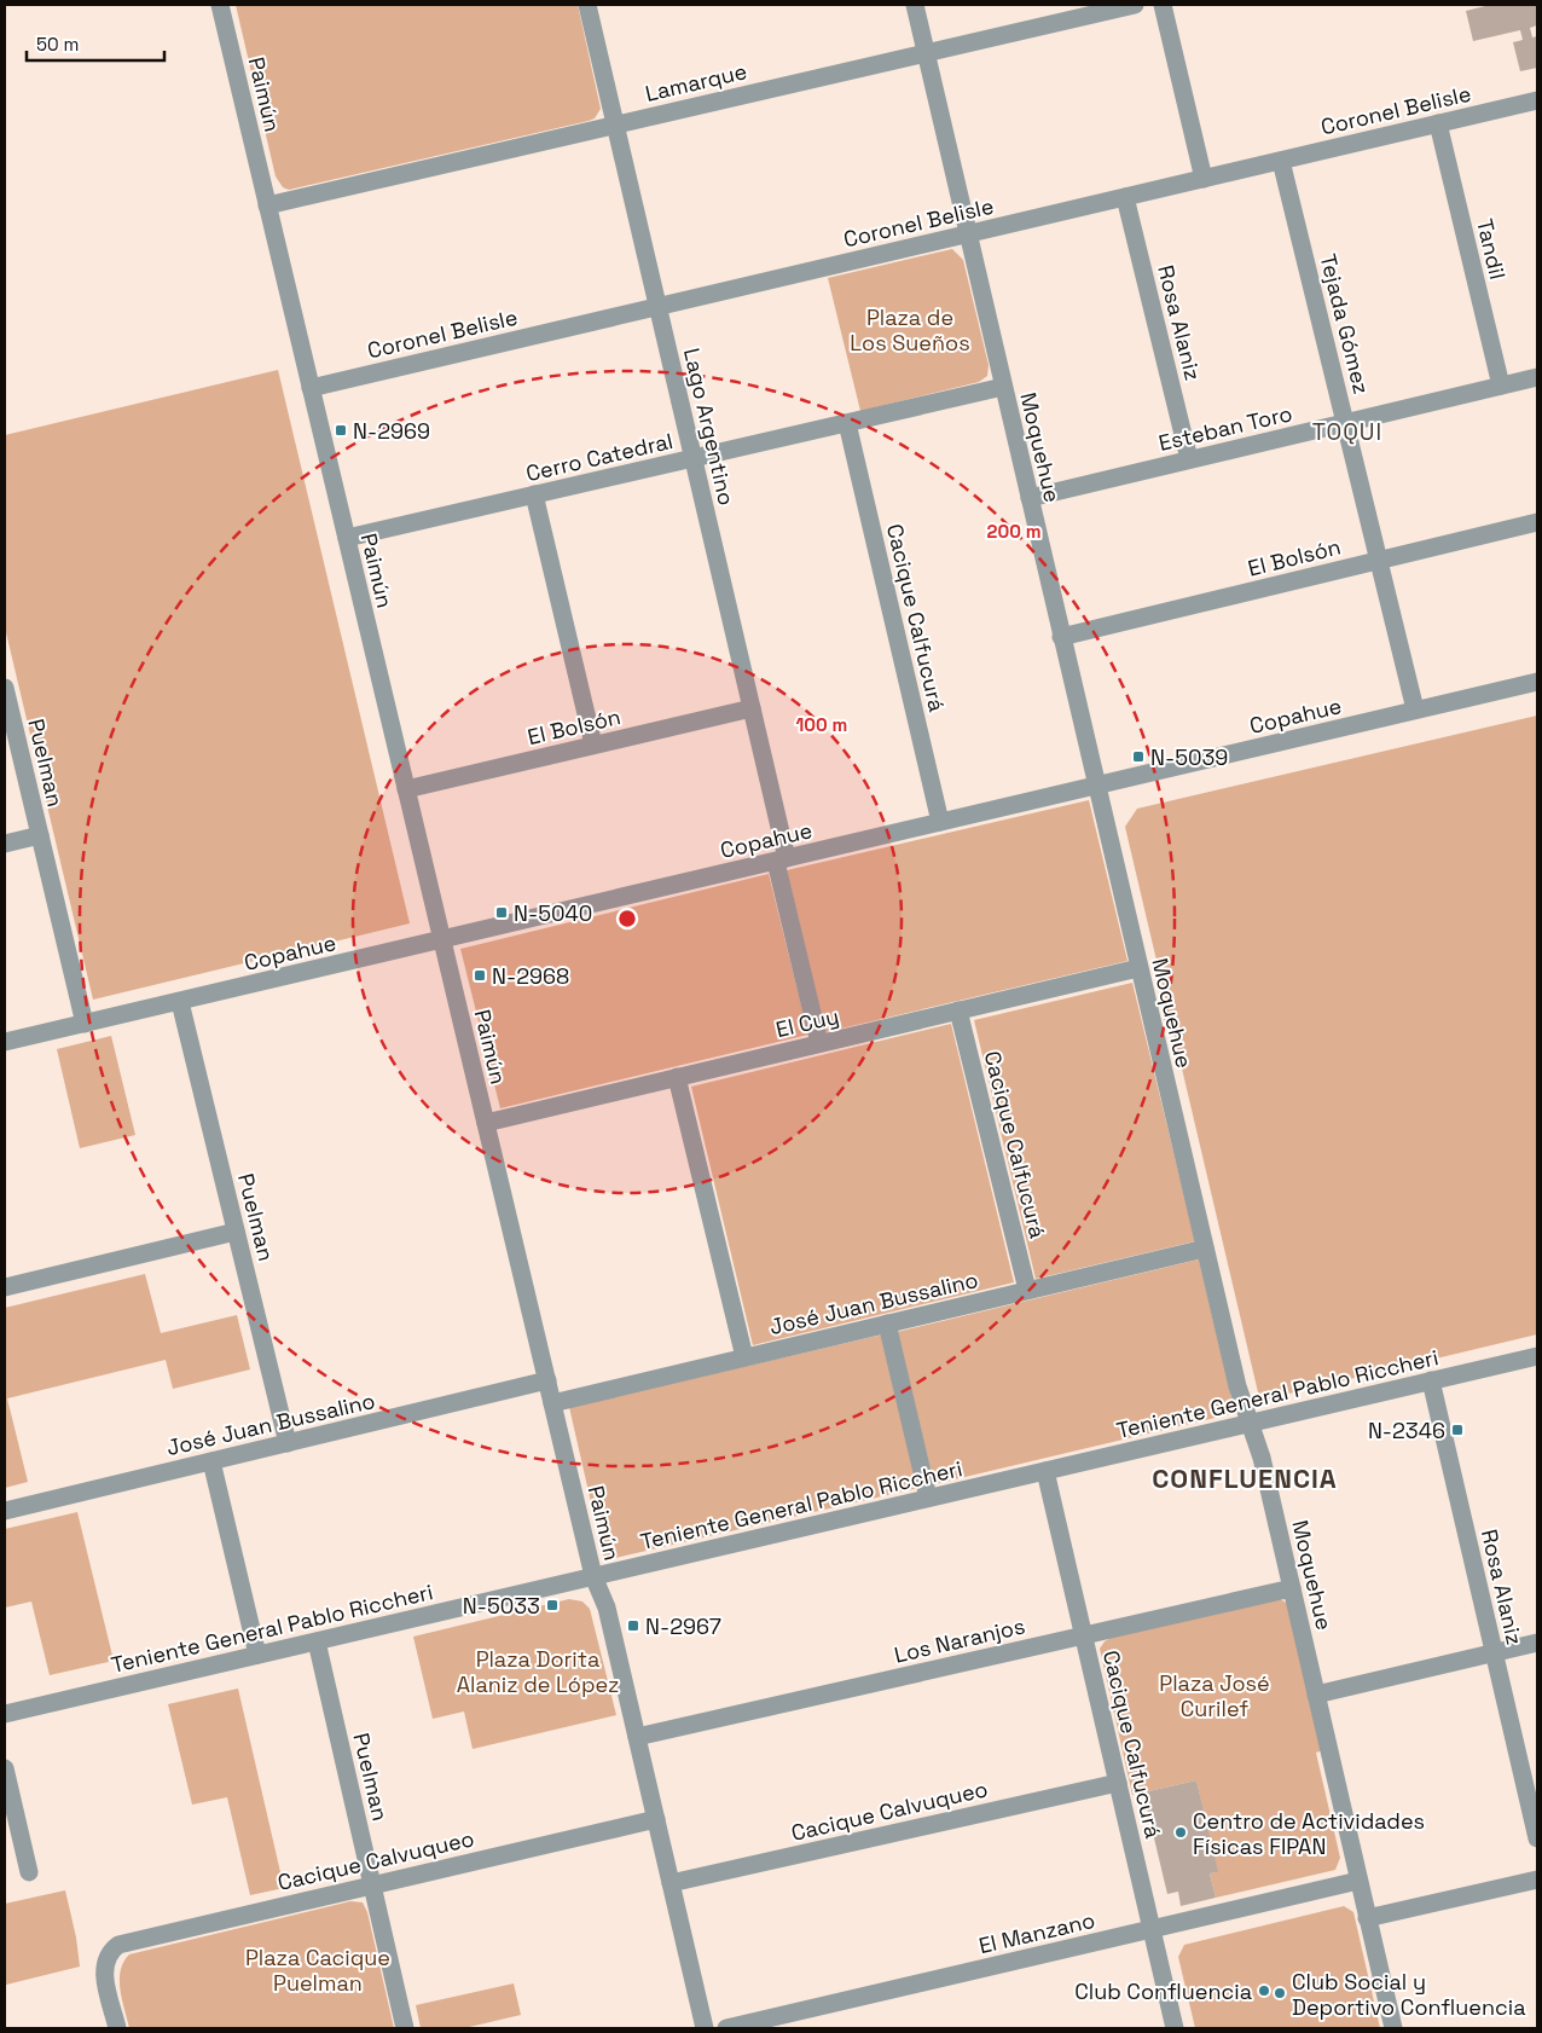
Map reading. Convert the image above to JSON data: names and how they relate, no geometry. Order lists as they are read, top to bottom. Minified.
{"streets":{"street":["Lamarque","Paimún","Coronel Belisle","Tandil","Rosa Alaniz","Tejada Gómez","Lago Argentino","Esteban Toro","Moquehue","Cerro Catedral","El Bolsón","Cacique Calfucurá","Copahue","Puelman","El Cuy","José Juan Bussalino","Teniente General Pablo Riccheri","Los Naranjos","Cacique Calvuqueo","El Manzano"]},"crossings":[["Lamarque","Paimún"],["Lamarque","Lago Argentino"],["Lamarque","Moquehue"],["Paimún","Coronel Belisle"],["Paimún","Cerro Catedral"],["Paimún","El Bolsón"],["Paimún","Copahue"],["Paimún","El Cuy"],["Paimún","José Juan Bussalino"],["Paimún","Teniente General Pablo Riccheri"],["Paimún","Los Naranjos"],["Paimún","Cacique Calvuqueo"],["Coronel Belisle","Tandil"],["Coronel Belisle","Rosa Alaniz"],["Coronel Belisle","Tejada Gómez"],["Coronel Belisle","Lago Argentino"],["Coronel Belisle","Moquehue"],["Tandil","Esteban Toro"],["Rosa Alaniz","Esteban Toro"],["Rosa Alaniz","Teniente General Pablo Riccheri"],["Tejada Gómez","Esteban Toro"],["Tejada Gómez","El Bolsón"],["Tejada Gómez","Copahue"],["Lago Argentino","Cerro Catedral"],["Lago Argentino","El Bolsón"],["Lago Argentino","Copahue"],["Lago Argentino","El Cuy"],["Esteban Toro","Moquehue"],["Moquehue","Cerro Catedral"],["Moquehue","El Bolsón"],["Moquehue","Copahue"],["Moquehue","El Cuy"],["Moquehue","José Juan Bussalino"],["Moquehue","Teniente General Pablo Riccheri"],["Moquehue","Los Naranjos"],["Moquehue","El Manzano"],["Cerro Catedral","Cacique Calfucurá"],["Cacique Calfucurá","Copahue"],["Cacique Calfucurá","El Cuy"],["Cacique Calfucurá","José Juan Bussalino"],["Cacique Calfucurá","Teniente General Pablo Riccheri"],["Cacique Calfucurá","Los Naranjos"],["Cacique Calfucurá","Cacique Calvuqueo"],["Cacique Calfucurá","El Manzano"],["Copahue","Puelman"],["Puelman","José Juan Bussalino"],["Puelman","Teniente General Pablo Riccheri"],["Puelman","Cacique Calvuqueo"]],"districts":["TOQUI","CONFLUENCIA"],"parks":["Plaza de Los Sueños","Plaza Dorita Alaniz de López","Plaza José Curilef","Plaza Cacique Puelman"],"places":{"transit":["N-2969","N-5039","N-5040","N-2968","N-2346","N-5033","N-2967"],"other":["Centro de Actividades Físicas FIPAN","Club Confluencia","Club Social y Deportivo Confluencia"]},"scale_bar":"50 m","rings":["200 m","100 m"]}
